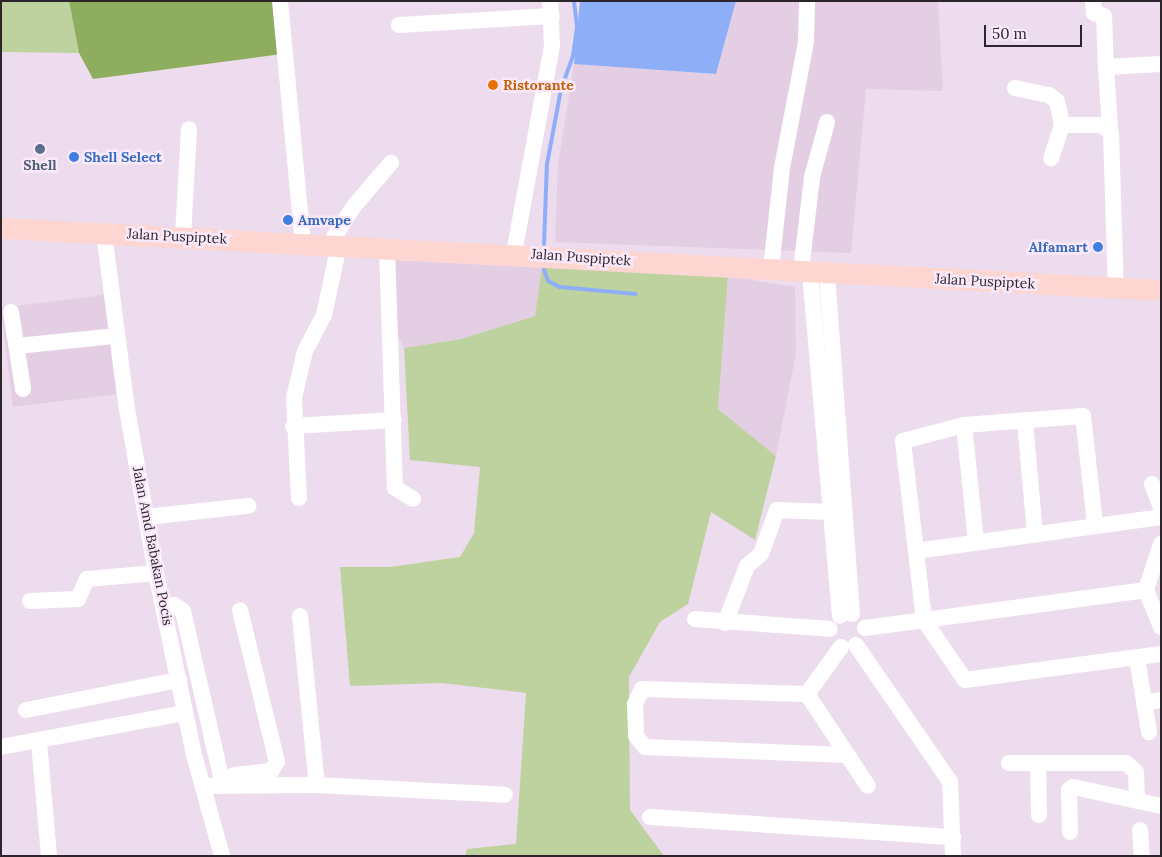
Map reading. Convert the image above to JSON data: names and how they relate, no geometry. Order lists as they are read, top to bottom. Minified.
{"streets":{"main road":["Jalan Puspiptek"],"street":["Jalan Amd Babakan Pocis"]},"crossings":[["Jalan Puspiptek","Jalan Amd Babakan Pocis"]],"places":["Ristorante","Shell","Shell Select","Amvape","Alfamart"],"scale_bar":"50 m"}
